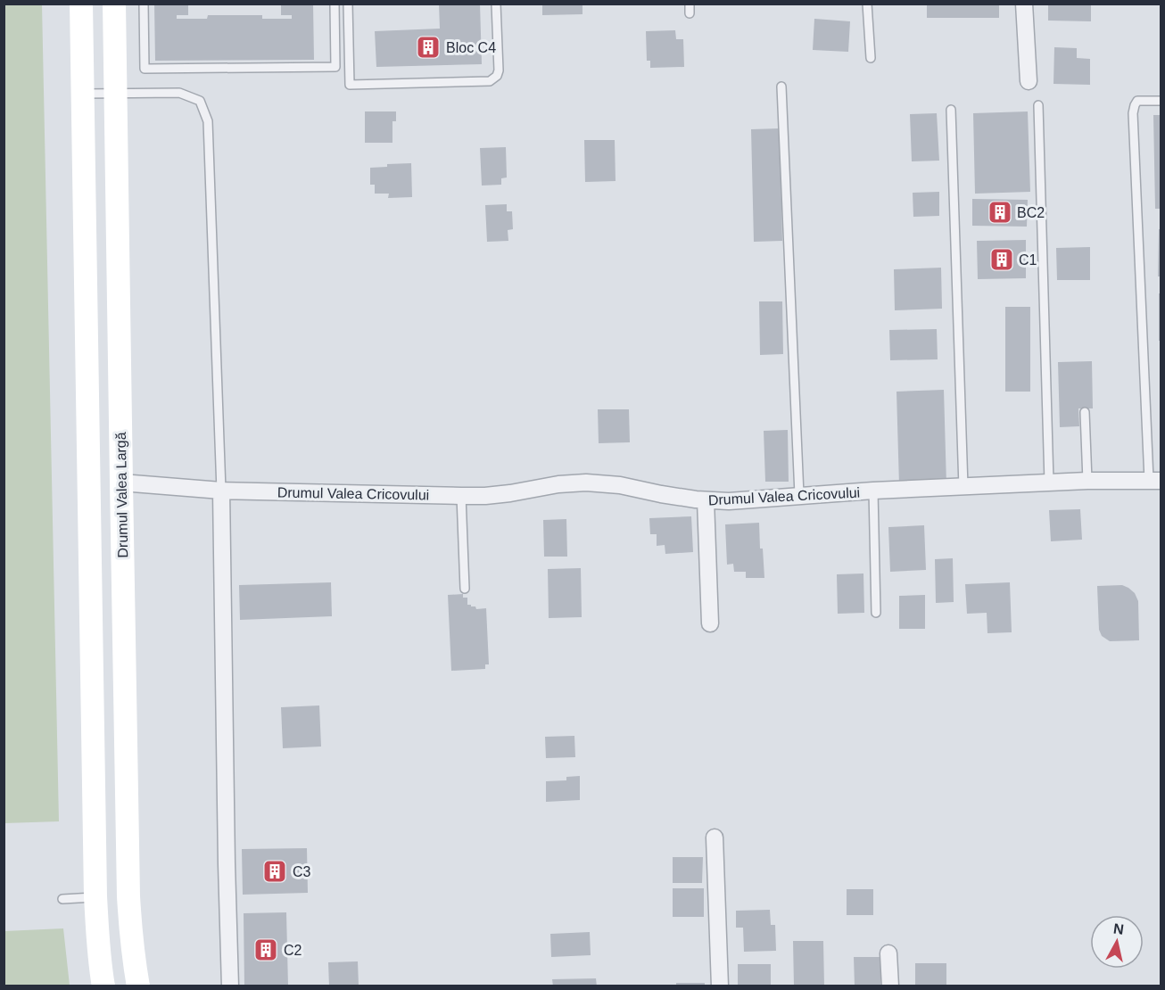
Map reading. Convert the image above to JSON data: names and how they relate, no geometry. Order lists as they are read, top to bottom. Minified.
{"streets":{"main road":["Drumul Valea Largă"],"street":["Drumul Valea Cricovului"]},"crossings":[["Drumul Valea Cricovului","Drumul Valea Largă"]],"places":{"building":["Bloc C4","BC2","C1","C3","C2"]},"north":"top"}
